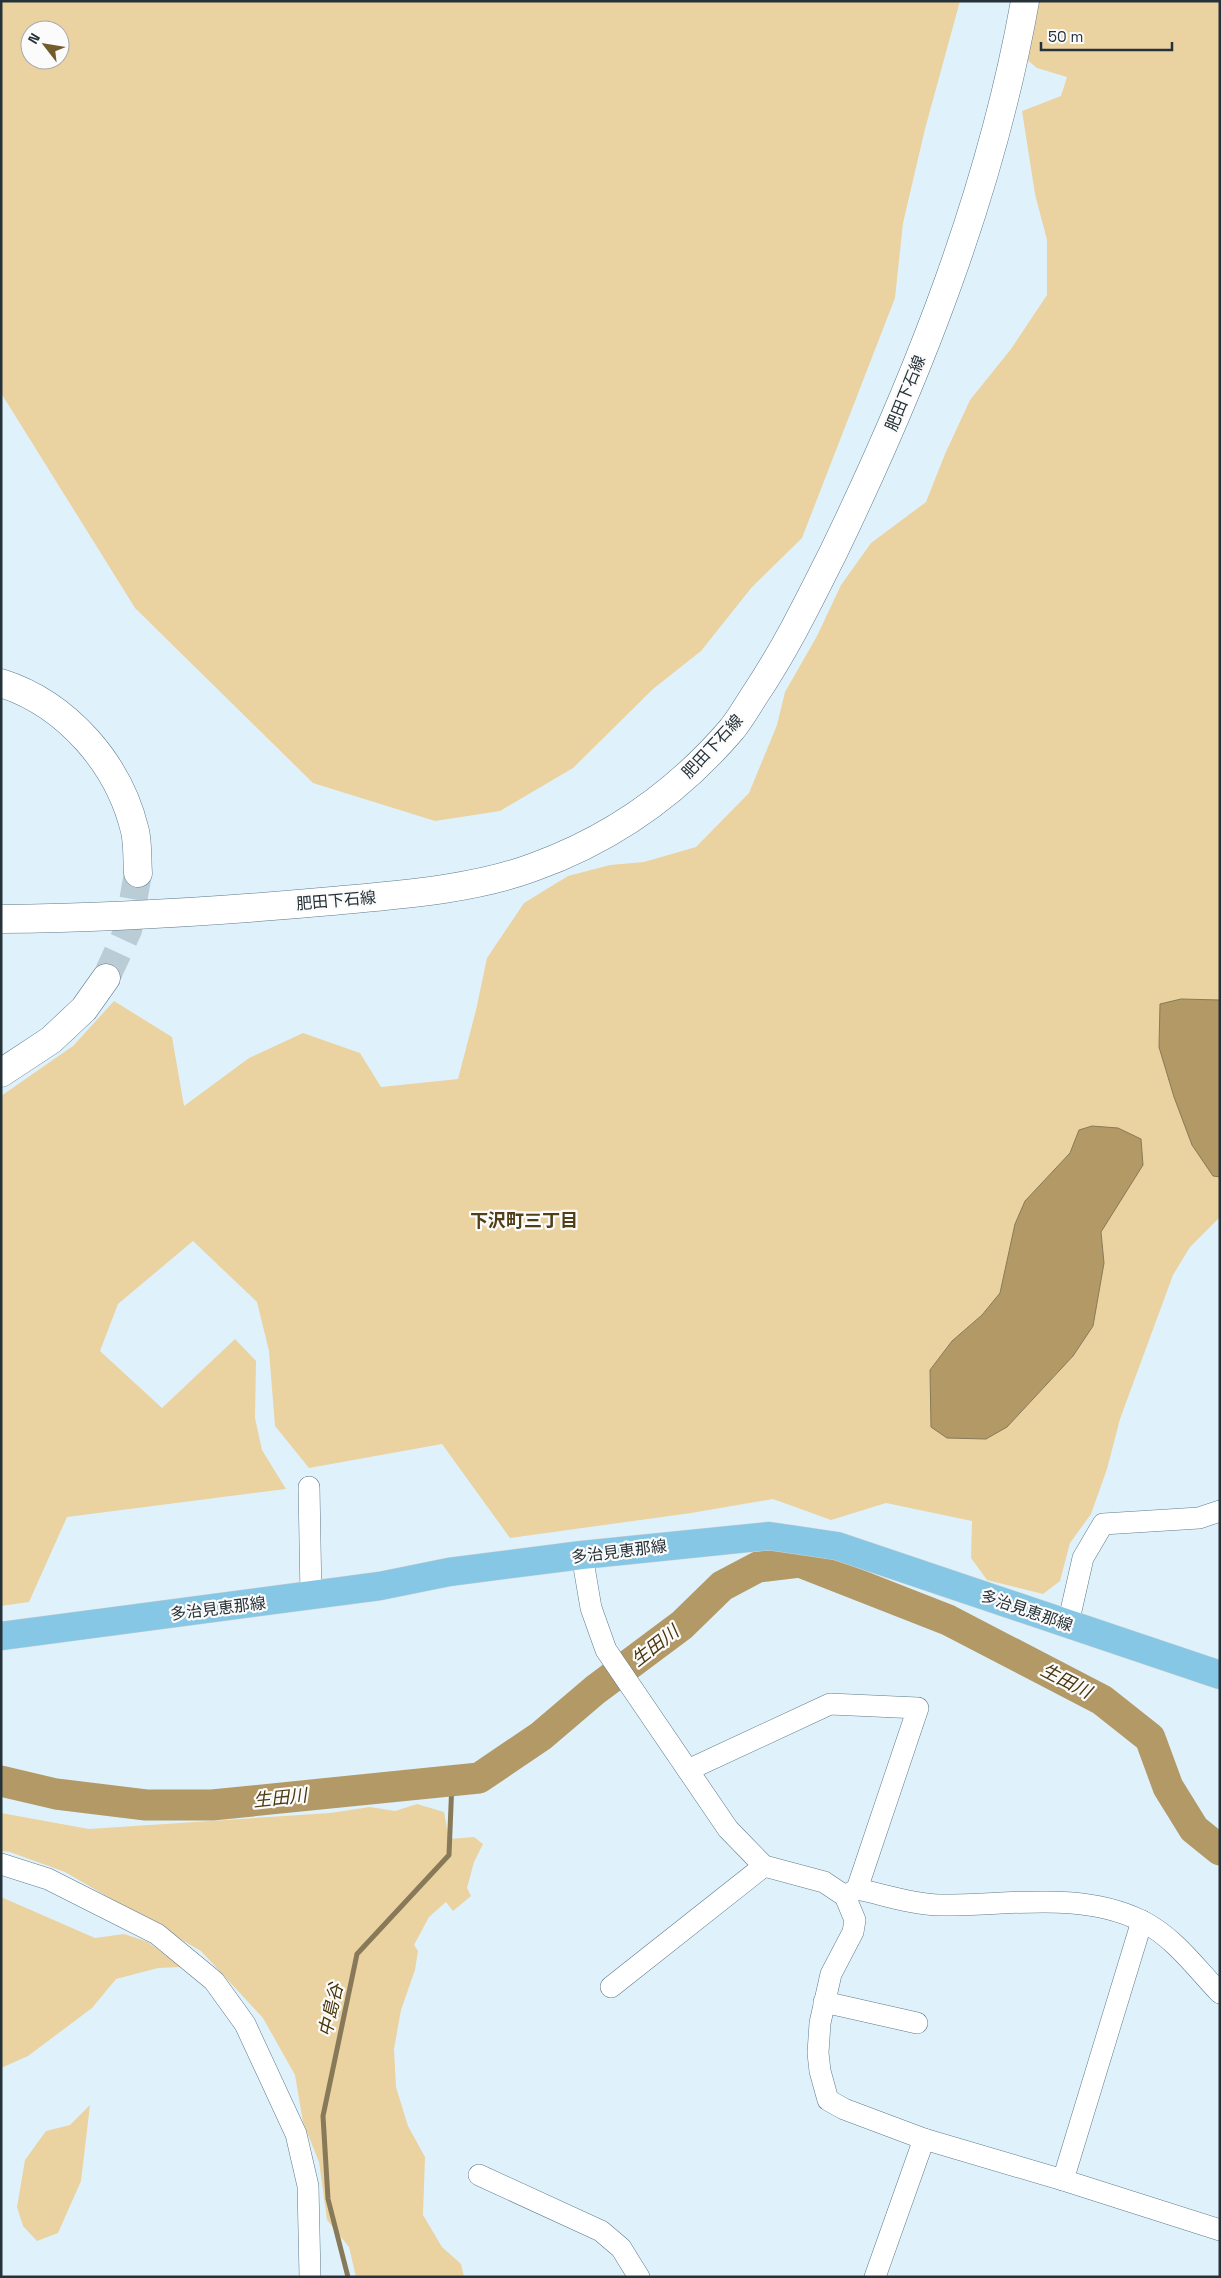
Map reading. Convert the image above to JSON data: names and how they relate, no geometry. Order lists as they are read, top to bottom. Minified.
{"streets":{"main road":["肥田下石線","多治見恵那線"]},"districts":["下沢町三丁目"],"water":["生田川","中島谷"],"scale_bar":"50 m","north":"top left"}
